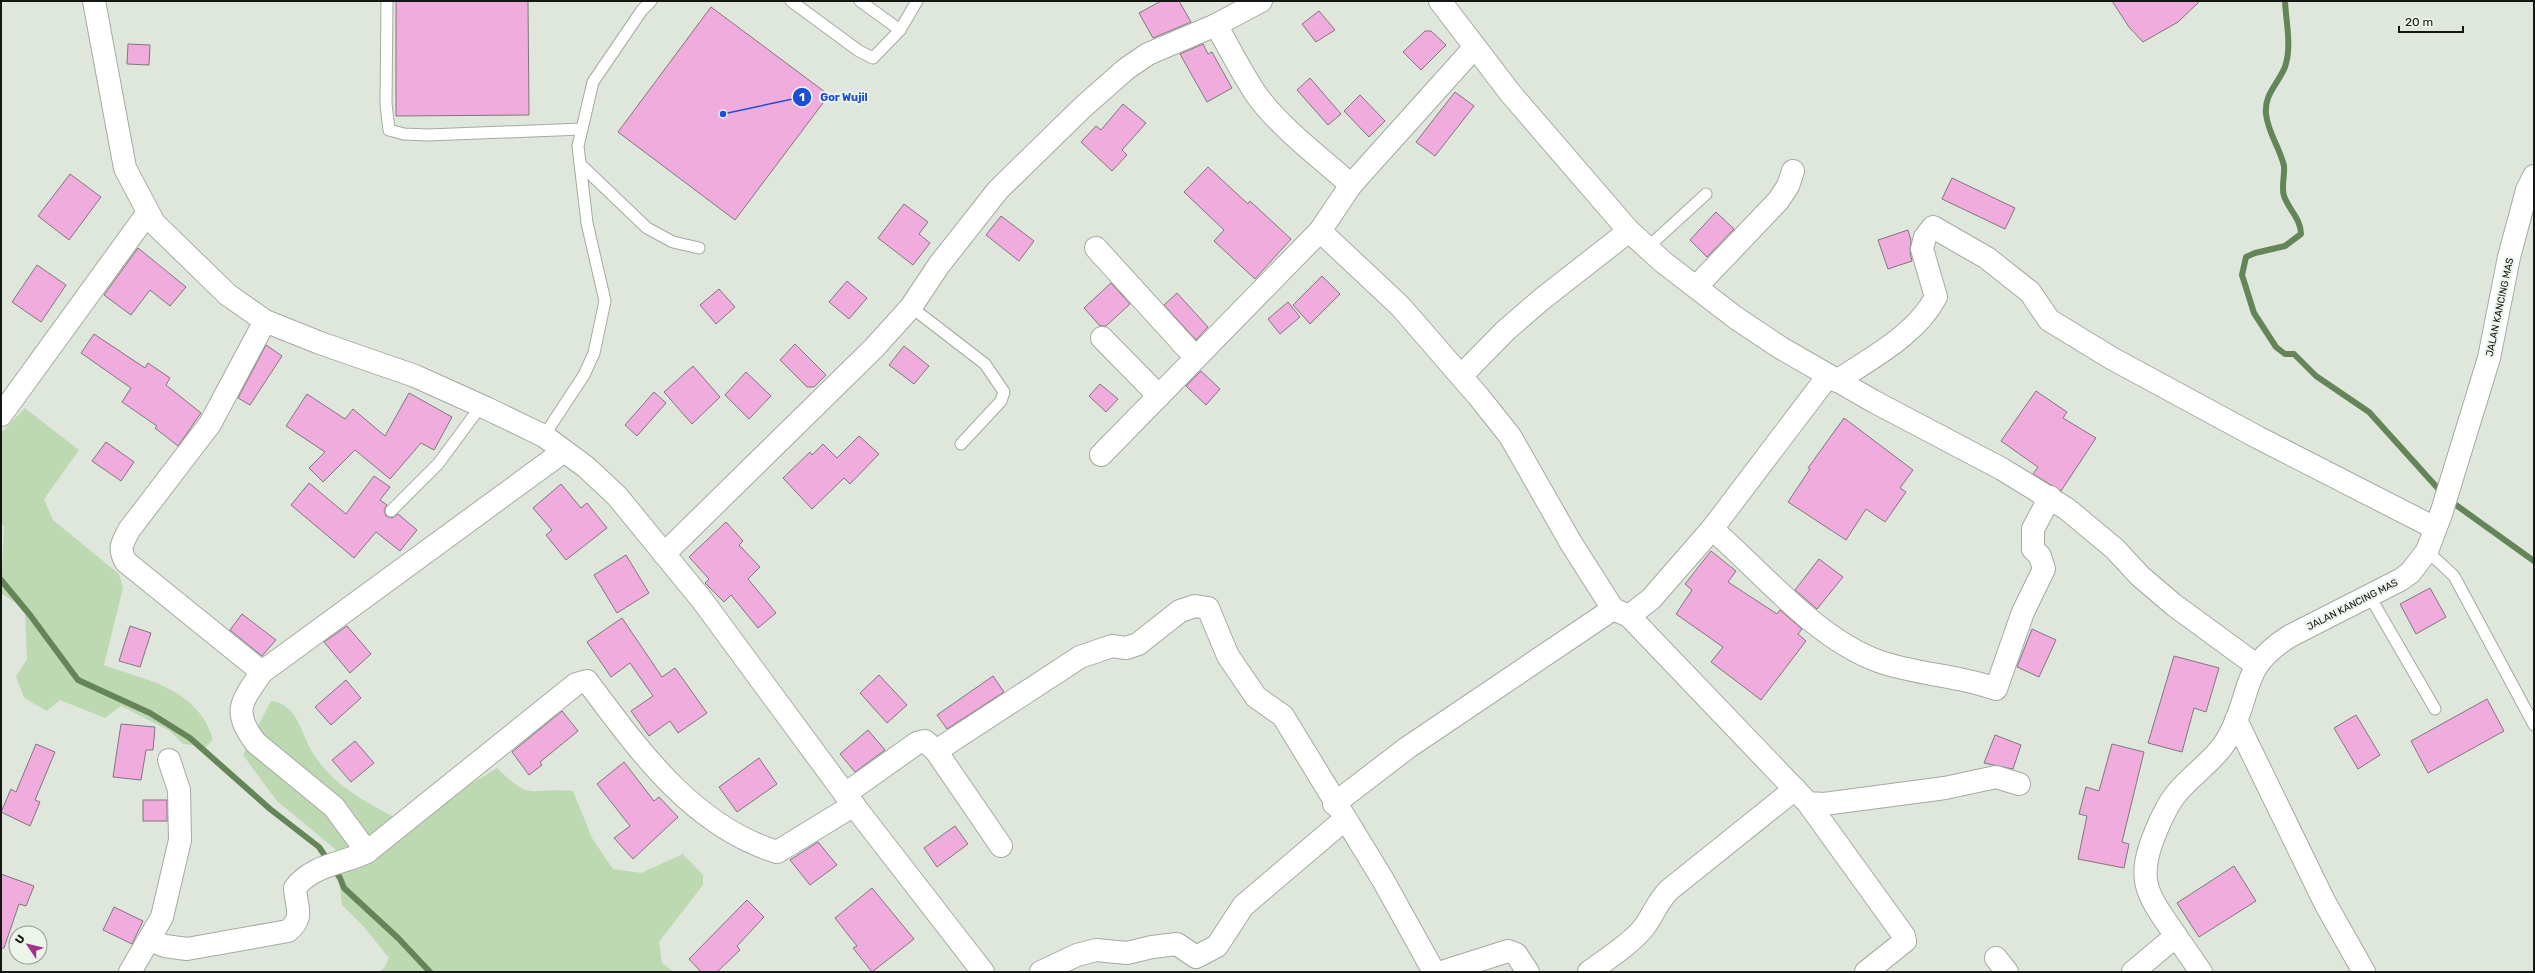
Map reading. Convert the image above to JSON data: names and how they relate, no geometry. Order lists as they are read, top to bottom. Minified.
{"streets":{"street":["JALAN KANCING MAS"]},"places":["Gor Wujil"],"scale_bar":"20 m","north":"top left"}
